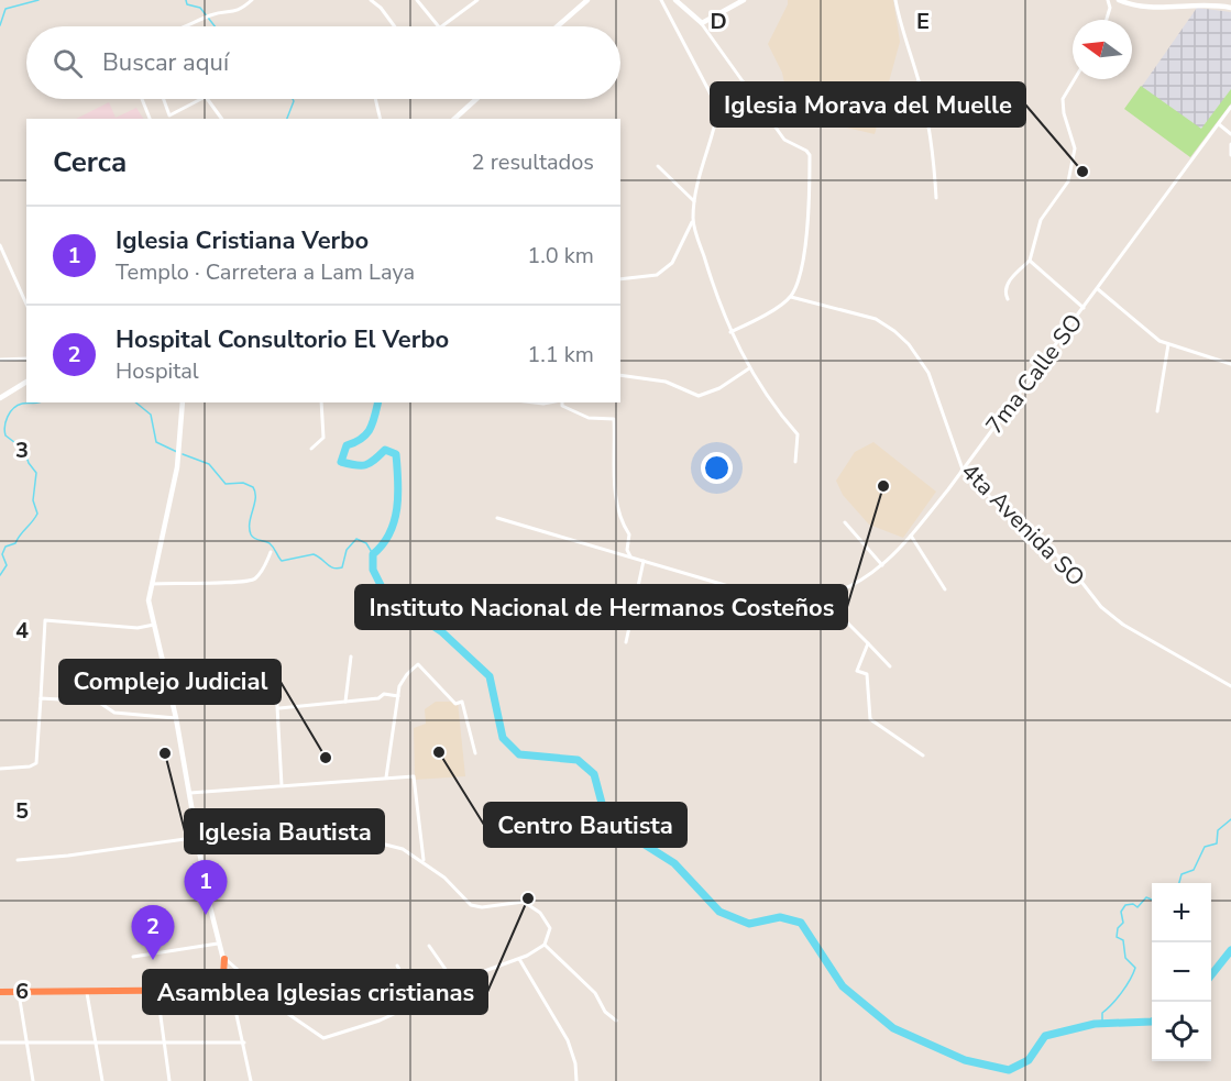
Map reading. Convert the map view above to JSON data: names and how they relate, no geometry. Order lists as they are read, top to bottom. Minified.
{"streets":{"street":["7ma Calle SO","4ta Avenida SO"]},"crossings":[["7ma Calle SO","4ta Avenida SO"]],"places":["Iglesia Morava del Muelle","Instituto Nacional de Hermanos Costeños","Centro Bautista","Iglesia Bautista","Complejo Judicial","Asamblea Iglesias cristianas"],"north":"left","page":{"search":"Buscar aquí","heading":["Cerca","2 resultados"],"list":[{"mark":"1","name":"Iglesia Cristiana Verbo","note":"Templo · Carretera a Lam Laya","value":"1.0 km"},{"mark":"2","name":"Hospital Consultorio El Verbo","note":"Hospital","value":"1.1 km"}],"pins":["1","2"],"map_buttons":["+","−"]},"grid":{"columns":["D","E"],"rows":["3","4","5","6"]}}
